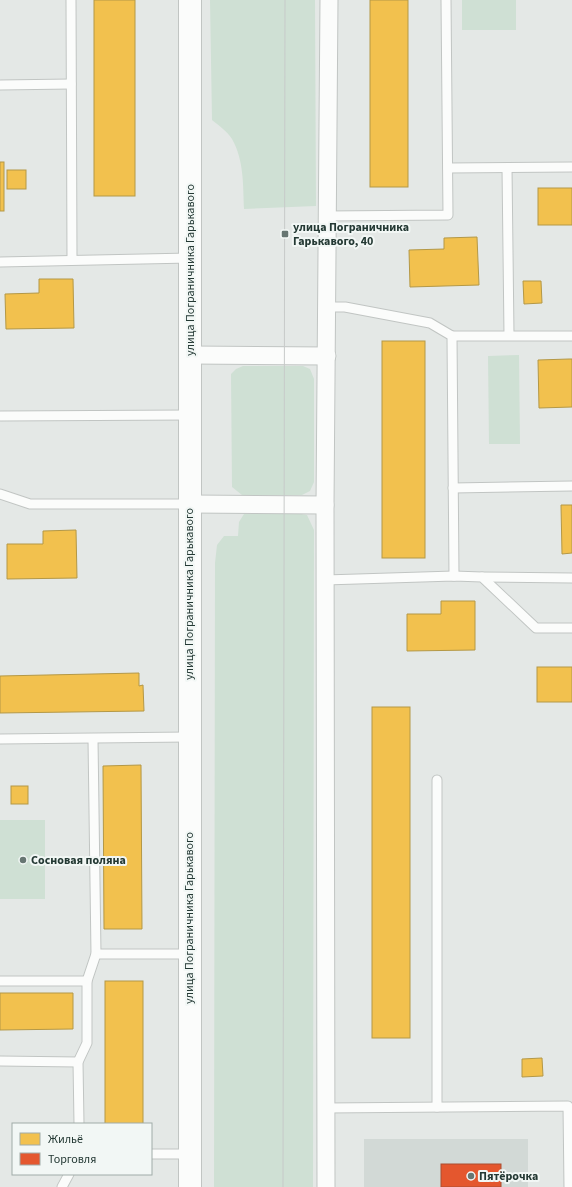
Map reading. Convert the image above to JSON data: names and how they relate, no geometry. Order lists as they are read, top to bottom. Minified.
{"streets":{"street":["улица Пограничника Гарькавого"]},"places":{"transit":["улица Пограничника Гарькавого, 40"],"other":["Сосновая поляна","Пятёрочка"]},"legend":["Жильё","Торговля"]}
